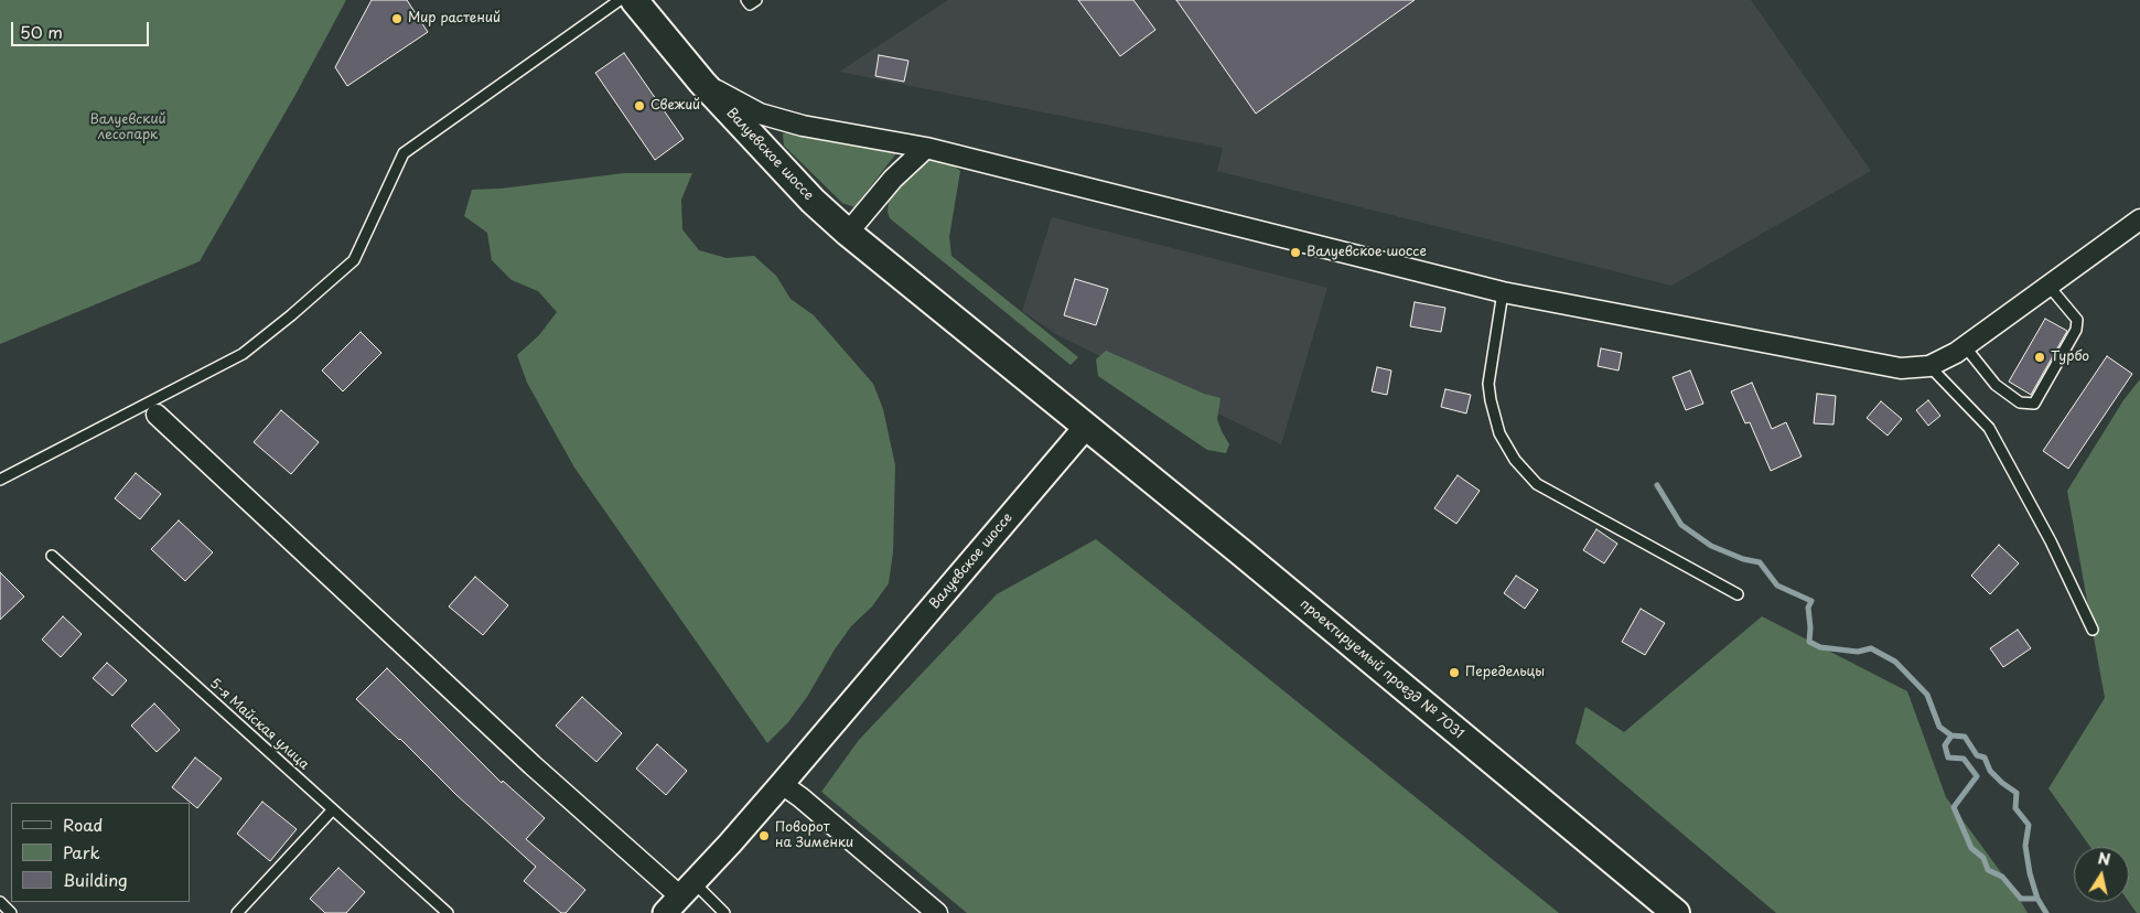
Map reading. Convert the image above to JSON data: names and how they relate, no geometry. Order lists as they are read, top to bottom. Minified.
{"streets":{"main road":["Валуевское шоссе","проектируемый проезд № 7031"],"lane":["5-я Майская улица"]},"crossings":[["Валуевское шоссе","проектируемый проезд № 7031"]],"parks":["Валуевский лесопарк"],"places":["Мир растений","Свежий","Валуевское шоссе","Турбо","Передельцы","Поворот на Зименки"],"legend":["Road","Park","Building"],"scale_bar":"50 m","north":"top"}
